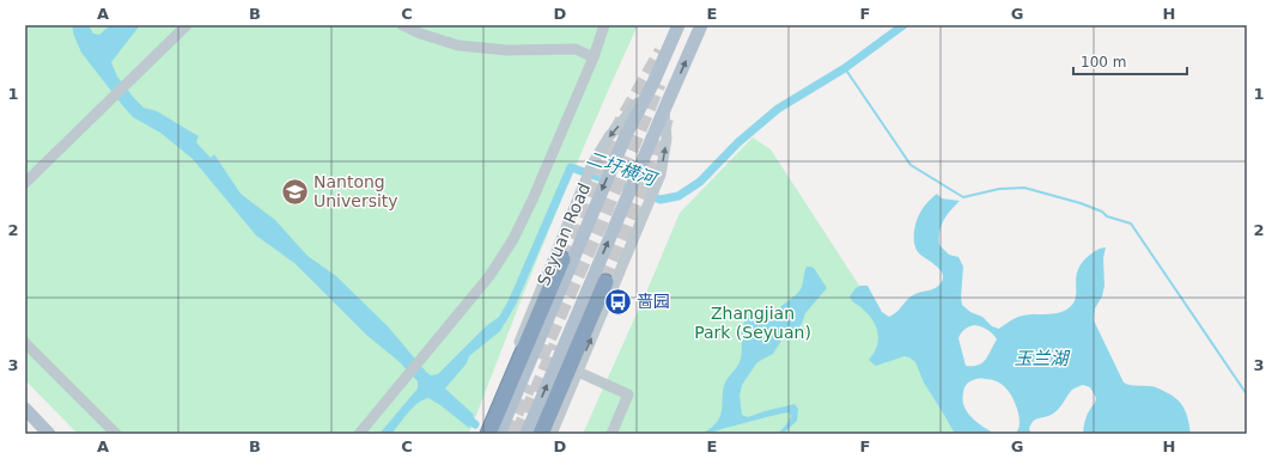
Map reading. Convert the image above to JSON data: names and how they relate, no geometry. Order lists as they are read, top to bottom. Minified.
{"streets":{"main road":["Seyuan Road"]},"water":["二圩横河","玉兰湖"],"parks":["Zhangjian Park (Seyuan)"],"places":{"school or university":["Nantong University"],"bus stop":["啬园"]},"scale_bar":"100 m","grid":{"columns":["A","B","C","D","E","F","G","H"],"rows":["1","2","3"]}}
